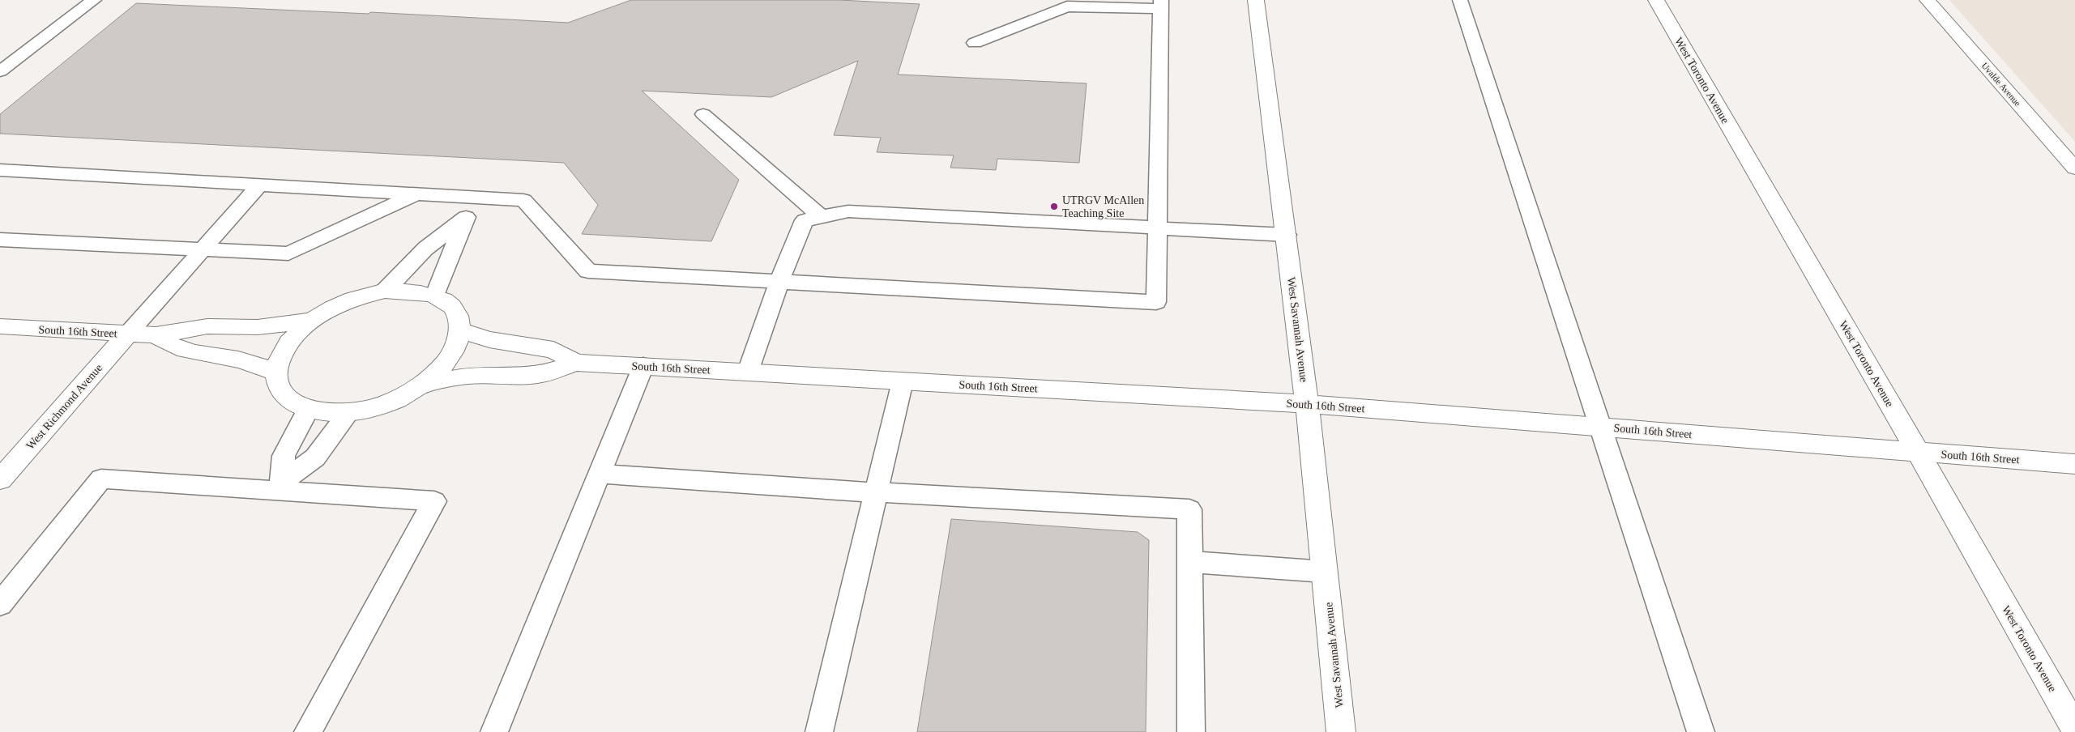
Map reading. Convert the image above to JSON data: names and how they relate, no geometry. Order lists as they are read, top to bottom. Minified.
{"streets":{"street":["West Toronto Avenue","Uvalde Avenue","West Savannah Avenue","South 16th Street","West Richmond Avenue"]},"crossings":[["West Toronto Avenue","South 16th Street"],["West Savannah Avenue","South 16th Street"],["South 16th Street","West Richmond Avenue"]],"places":["UTRGV McAllen Teaching Site"]}
